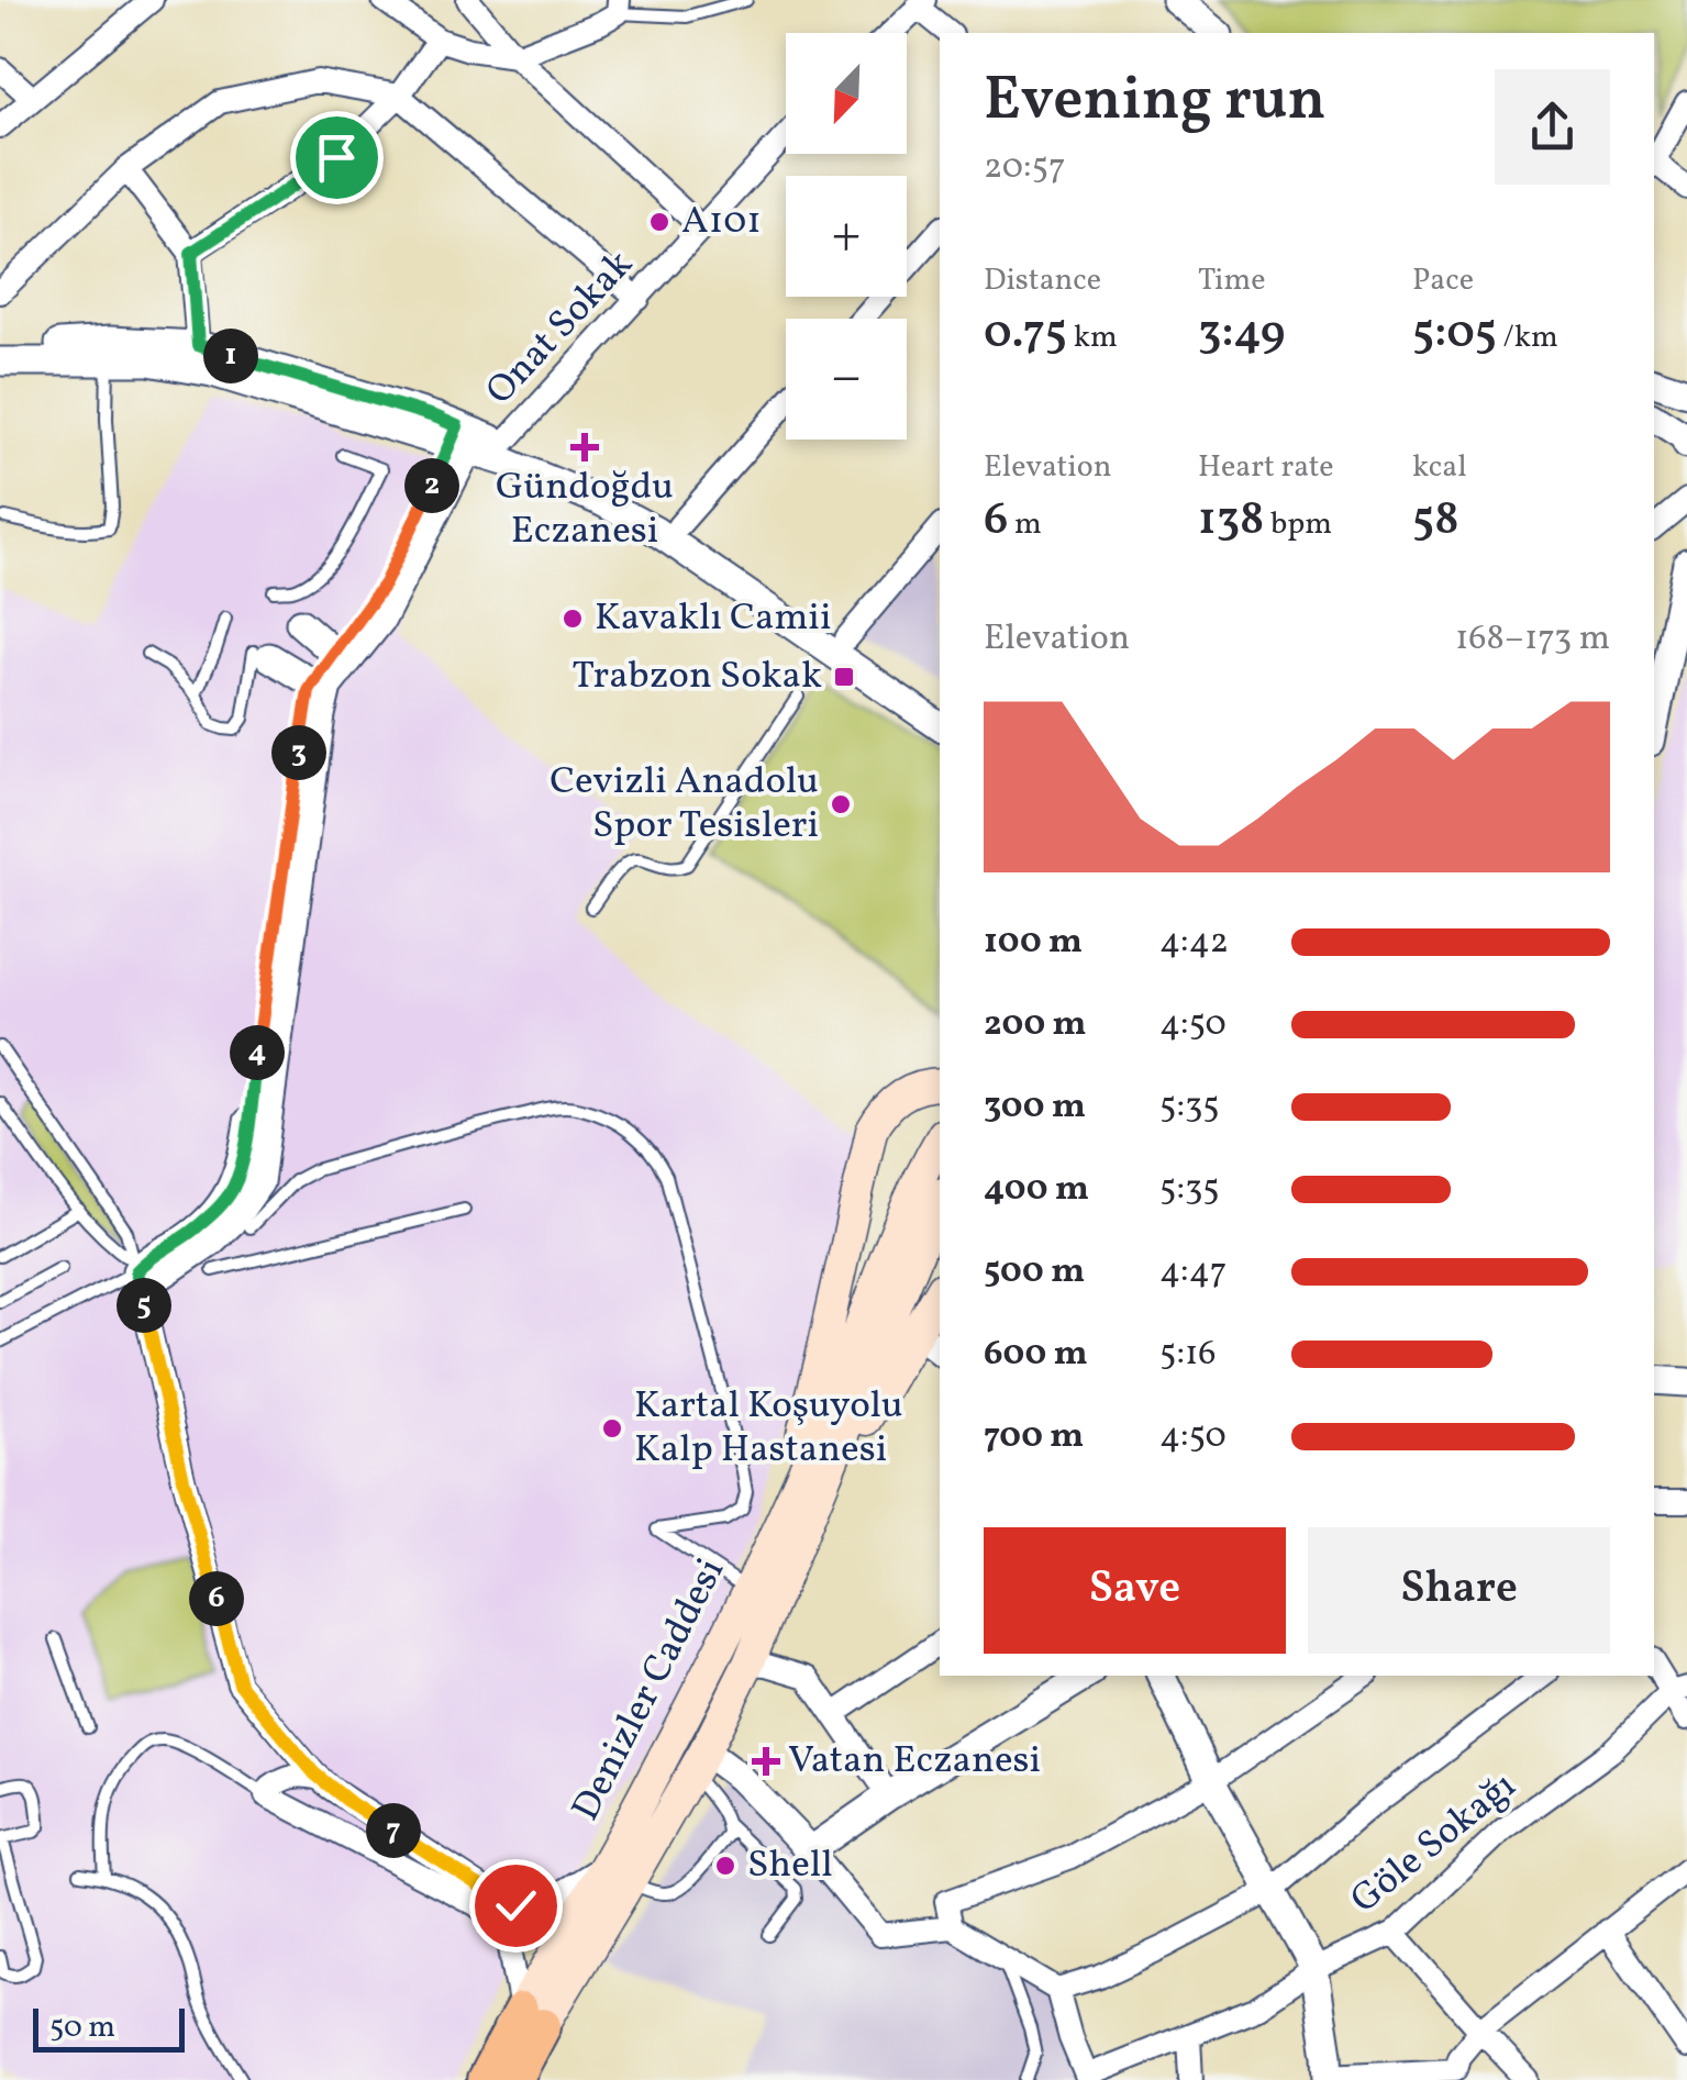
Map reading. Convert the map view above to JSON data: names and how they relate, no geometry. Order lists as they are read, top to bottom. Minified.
{"streets":{"main road":["Denizler Caddesi"],"street":["Onat Sokak","Göle Sokağı"]},"places":{"other":["A101","Kavaklı Camii","Cevizli Anadolu Spor Tesisleri","Kartal Koşuyolu Kalp Hastanesi","Shell"],"health":["Gündoğdu Eczanesi","Vatan Eczanesi"],"transit":["Trabzon Sokak"]},"scale_bar":"50 m","north":"bottom left","page":{"map_buttons":["+","−"],"heading":["Evening run","20:57"],"stats":[["Distance","0.75 km"],["Time","3:49"],["Pace","5:05 /km"],["Elevation","6 m"],["Heart rate","138 bpm"],["kcal","58"]],"pins":["1","2","3","4","5","6","7"],"chart":["Elevation","168–173 m"],"list":[{"name":"100 m","note":"4:42"},{"name":"200 m","note":"4:50"},{"name":"300 m","note":"5:35"},{"name":"400 m","note":"5:35"},{"name":"500 m","note":"4:47"},{"name":"600 m","note":"5:16"},{"name":"700 m","note":"4:50"}],"buttons":["Save","Share"],"scale":"50 m"}}
